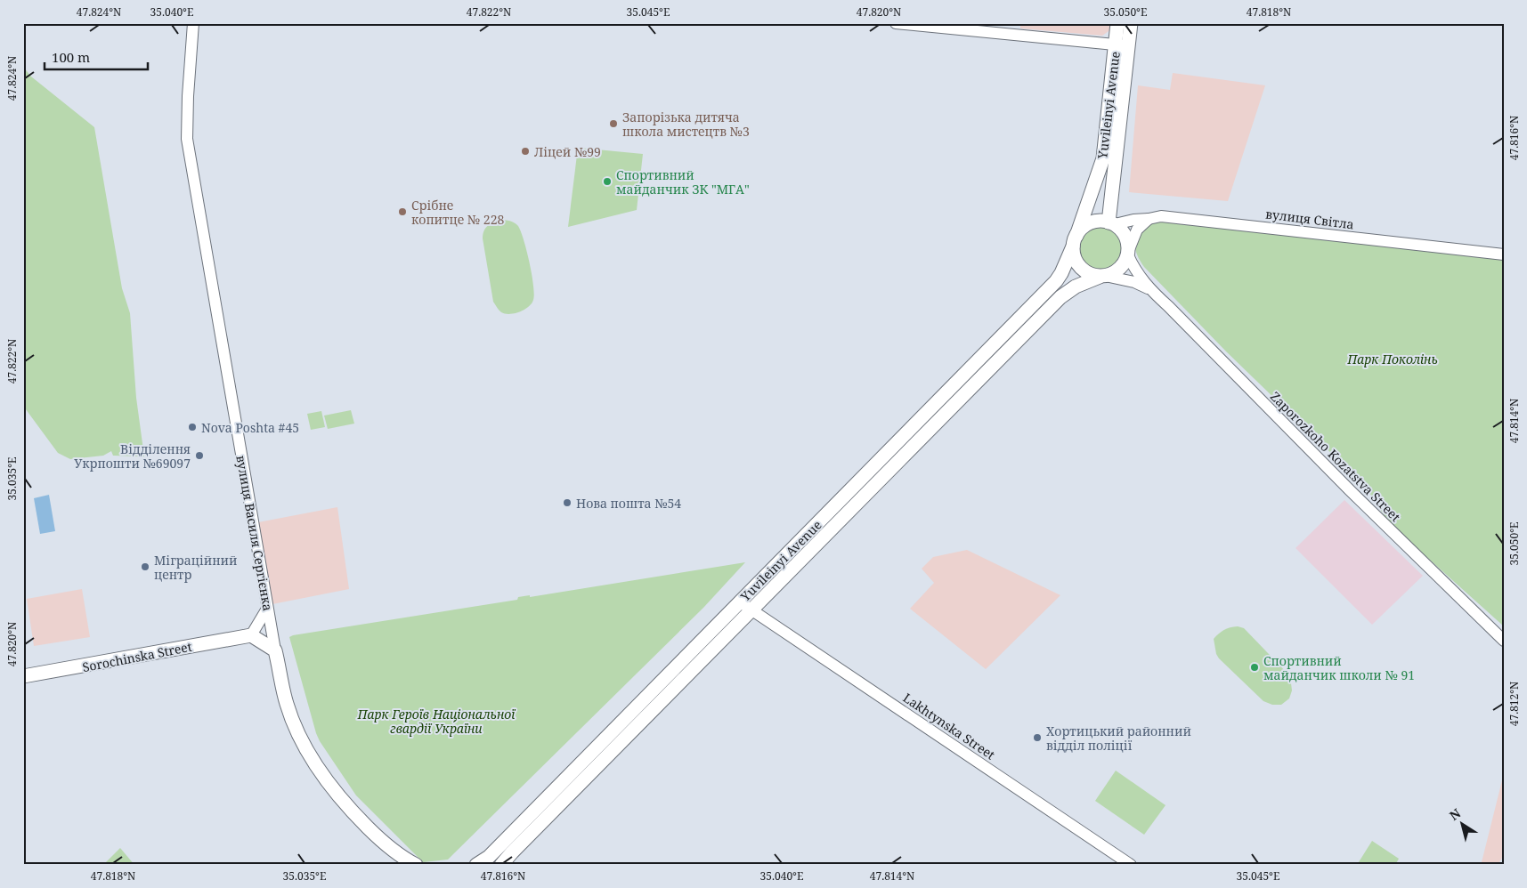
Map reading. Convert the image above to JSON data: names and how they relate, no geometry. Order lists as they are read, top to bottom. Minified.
{"streets":{"main road":["Yuvileinyi Avenue","вулиця Василя Сергієнка","Sorochinska Street"],"street":["вулиця Світла","Zaporozkoho Kozatstva Street","Lakhtynska Street"]},"crossings":[["Yuvileinyi Avenue","вулиця Світла"],["Yuvileinyi Avenue","Zaporozkoho Kozatstva Street"],["Yuvileinyi Avenue","Lakhtynska Street"],["вулиця Світла","Zaporozkoho Kozatstva Street"]],"parks":["Парк Поколінь","Парк Героїв Національної гвардії України"],"places":["Запорізька дитяча школа мистецтв №3","Ліцей №99","Спортивний майданчик ЗК \"МГА\"","Срібне копитце № 228","Nova Poshta #45","Відділення Укрпошти №69097","Нова пошта №54","Міграційний центр","Спортивний майданчик школи № 91","Хортицький районний відділ поліції"],"scale_bar":"100 m","north":"top left","coordinates":["47.824°N","35.040°E","47.822°N","35.045°E","47.820°N","35.050°E","47.818°N","47.816°N","47.814°N","35.035°E","47.812°N"]}
